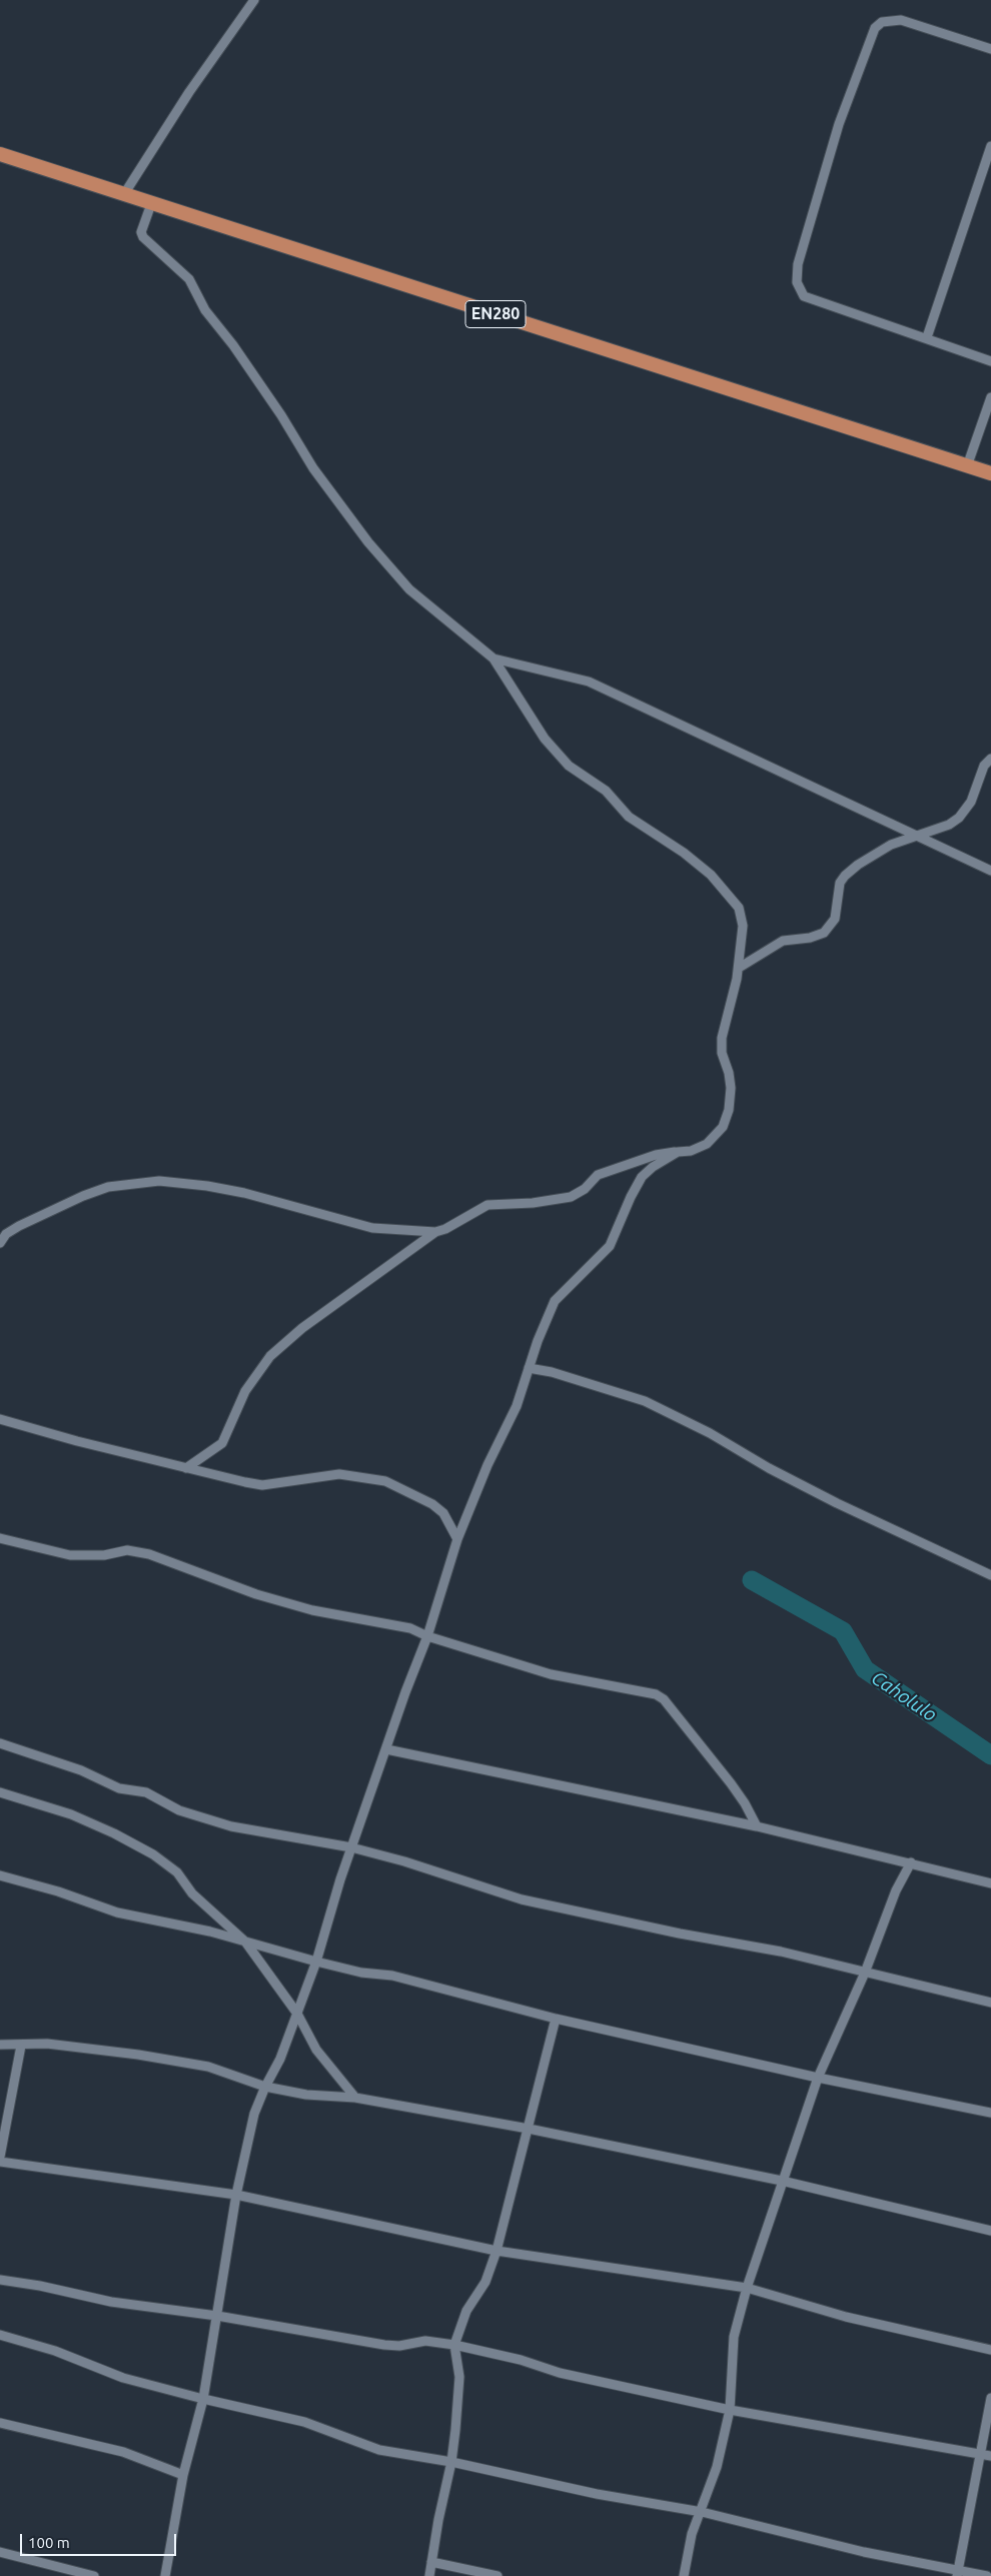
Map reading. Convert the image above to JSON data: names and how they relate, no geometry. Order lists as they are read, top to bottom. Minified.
{"streets":{"main road":["EN280"]},"water":["Caholulo"],"scale_bar":"100 m"}
